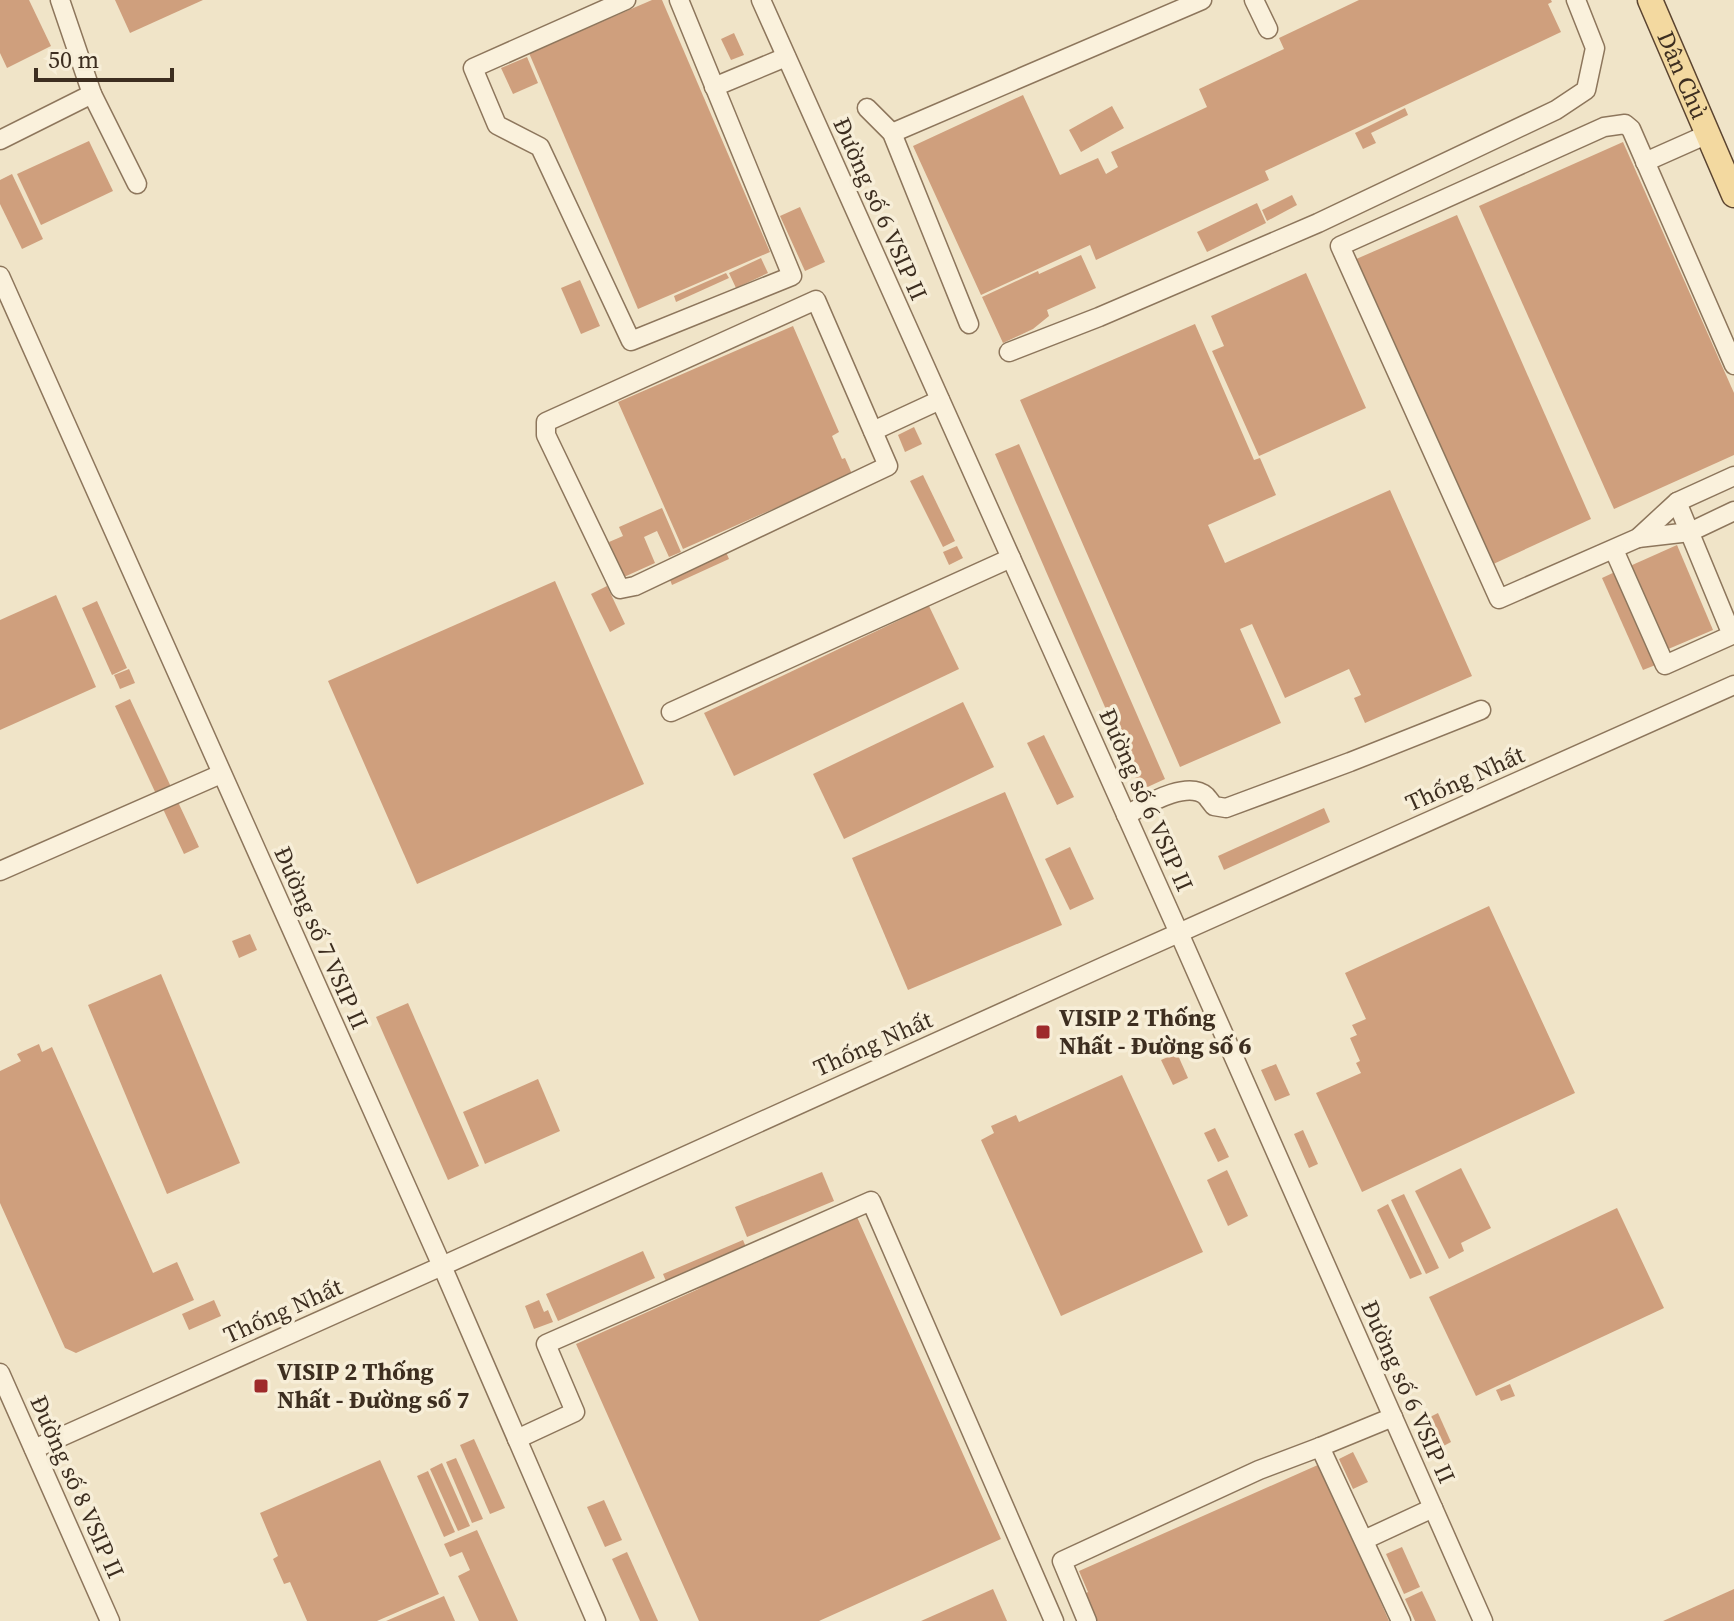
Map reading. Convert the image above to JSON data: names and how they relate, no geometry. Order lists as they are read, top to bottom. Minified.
{"streets":{"main road":["Dân Chủ"],"street":["Đường số 6 VSIP II","Thống Nhất","Đường số 7 VSIP II","Đường số 8 VSIP II"]},"crossings":[["Đường số 6 VSIP II","Thống Nhất"],["Thống Nhất","Đường số 7 VSIP II"],["Thống Nhất","Đường số 8 VSIP II"]],"places":{"transit":["VISIP 2 Thống Nhất - Đường số 6","VISIP 2 Thống Nhất - Đường số 7"]},"scale_bar":"50 m"}
